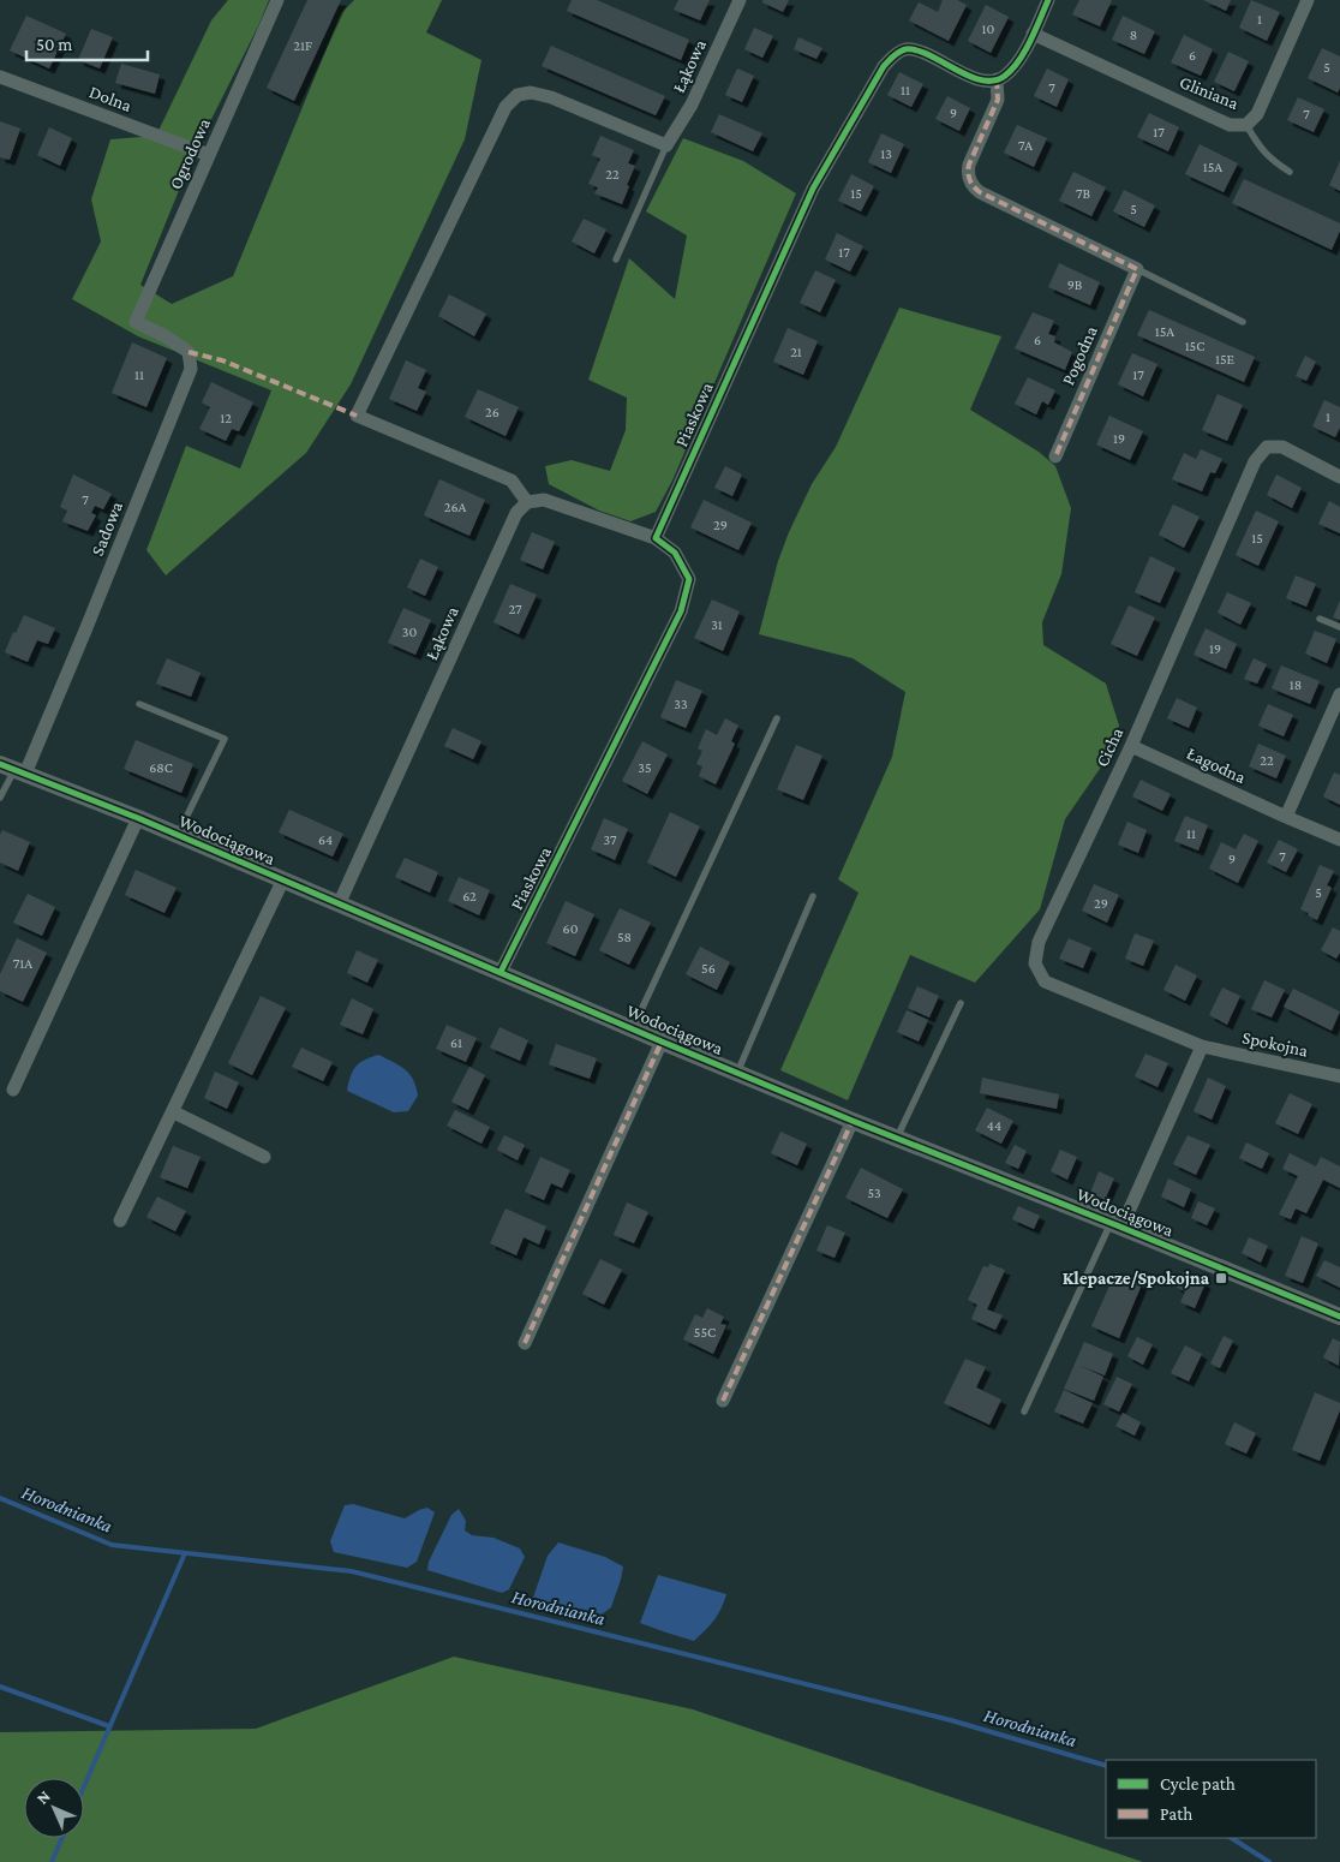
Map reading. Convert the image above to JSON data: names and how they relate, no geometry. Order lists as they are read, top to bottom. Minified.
{"streets":{"street":["Łąkowa","Gliniana","Dolna","Ogrodowa","Pogodna","Piaskowa","Sadowa","Cicha","Łagodna","Wodociągowa","Spokojna"]},"crossings":[["Łąkowa","Wodociągowa"],["Dolna","Ogrodowa"],["Ogrodowa","Sadowa"],["Piaskowa","Wodociągowa"],["Sadowa","Wodociągowa"],["Cicha","Łagodna"],["Cicha","Spokojna"]],"water":["Horodnianka"],"places":{"transit":["Klepacze/Spokojna"]},"house_numbers":["1","10","8","21F","6","5","7","11","9","7","17","7A","13","15A","22","15","7B","5","17","9B","15A","6","15C","21","15E","11","17","26","1","12","19","7","26A","29","15","27","31","30","19","18","33","22","68C","35","11","64","37","7","9","5","62","29","60","58","71A","56","61","44","53","55C"],"legend":["Cycle path","Path"],"scale_bar":"50 m","north":"top left"}
